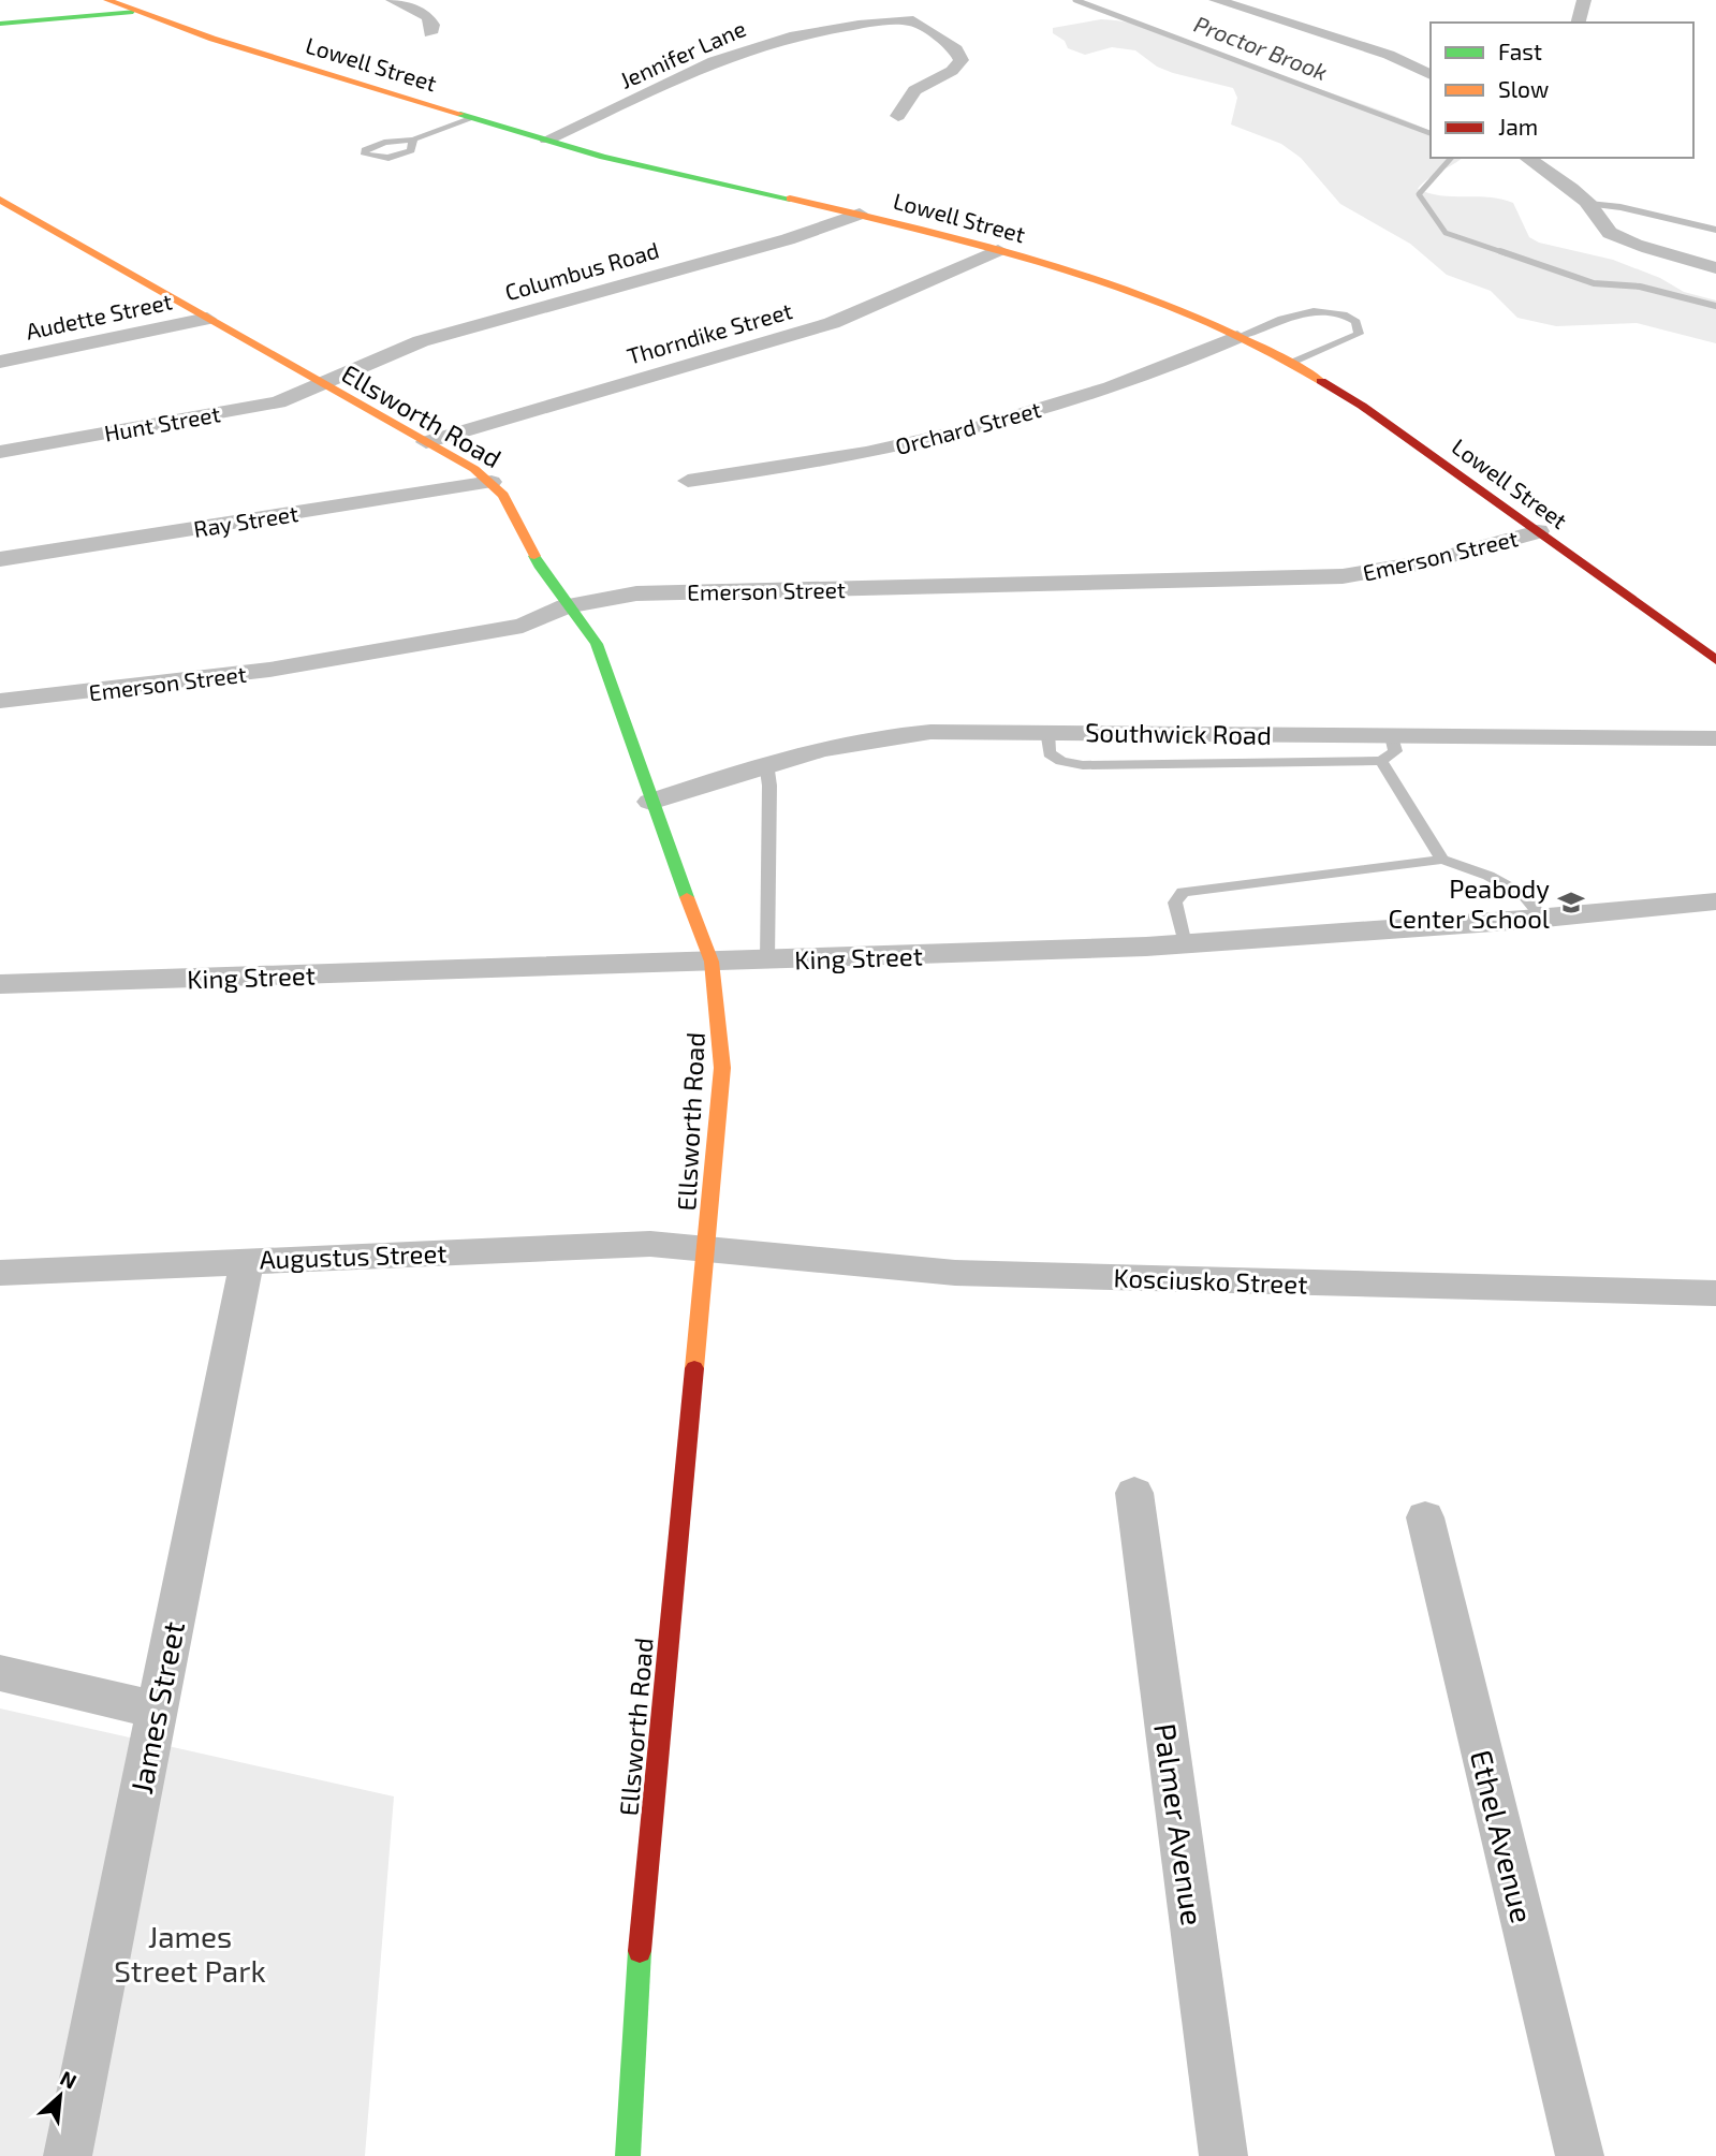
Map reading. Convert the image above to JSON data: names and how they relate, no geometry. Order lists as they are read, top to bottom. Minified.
{"streets":{"street":["Jennifer Lane","Lowell Street","Columbus Road","Audette Street","Thorndike Street","Ellsworth Road","Hunt Street","Orchard Street","Ray Street","Emerson Street","Southwick Road","King Street","Augustus Street","Kosciusko Street","James Street","Palmer Avenue","Ethel Avenue"]},"crossings":[["Jennifer Lane","Lowell Street"],["Lowell Street","Columbus Road"],["Lowell Street","Thorndike Street"],["Lowell Street","Orchard Street"],["Lowell Street","Emerson Street"],["Columbus Road","Ellsworth Road"],["Columbus Road","Hunt Street"],["Audette Street","Ellsworth Road"],["Thorndike Street","Ellsworth Road"],["Ellsworth Road","Hunt Street"],["Ellsworth Road","Ray Street"],["Ellsworth Road","Emerson Street"],["Ellsworth Road","Southwick Road"],["Ellsworth Road","King Street"],["Ellsworth Road","Augustus Street"],["Ellsworth Road","Kosciusko Street"],["Augustus Street","Kosciusko Street"],["Augustus Street","James Street"]],"water":["Proctor Brook"],"parks":["James Street Park"],"places":{"school or university":["Peabody Center School"]},"legend":["Fast","Slow","Jam"],"north":"top right"}
